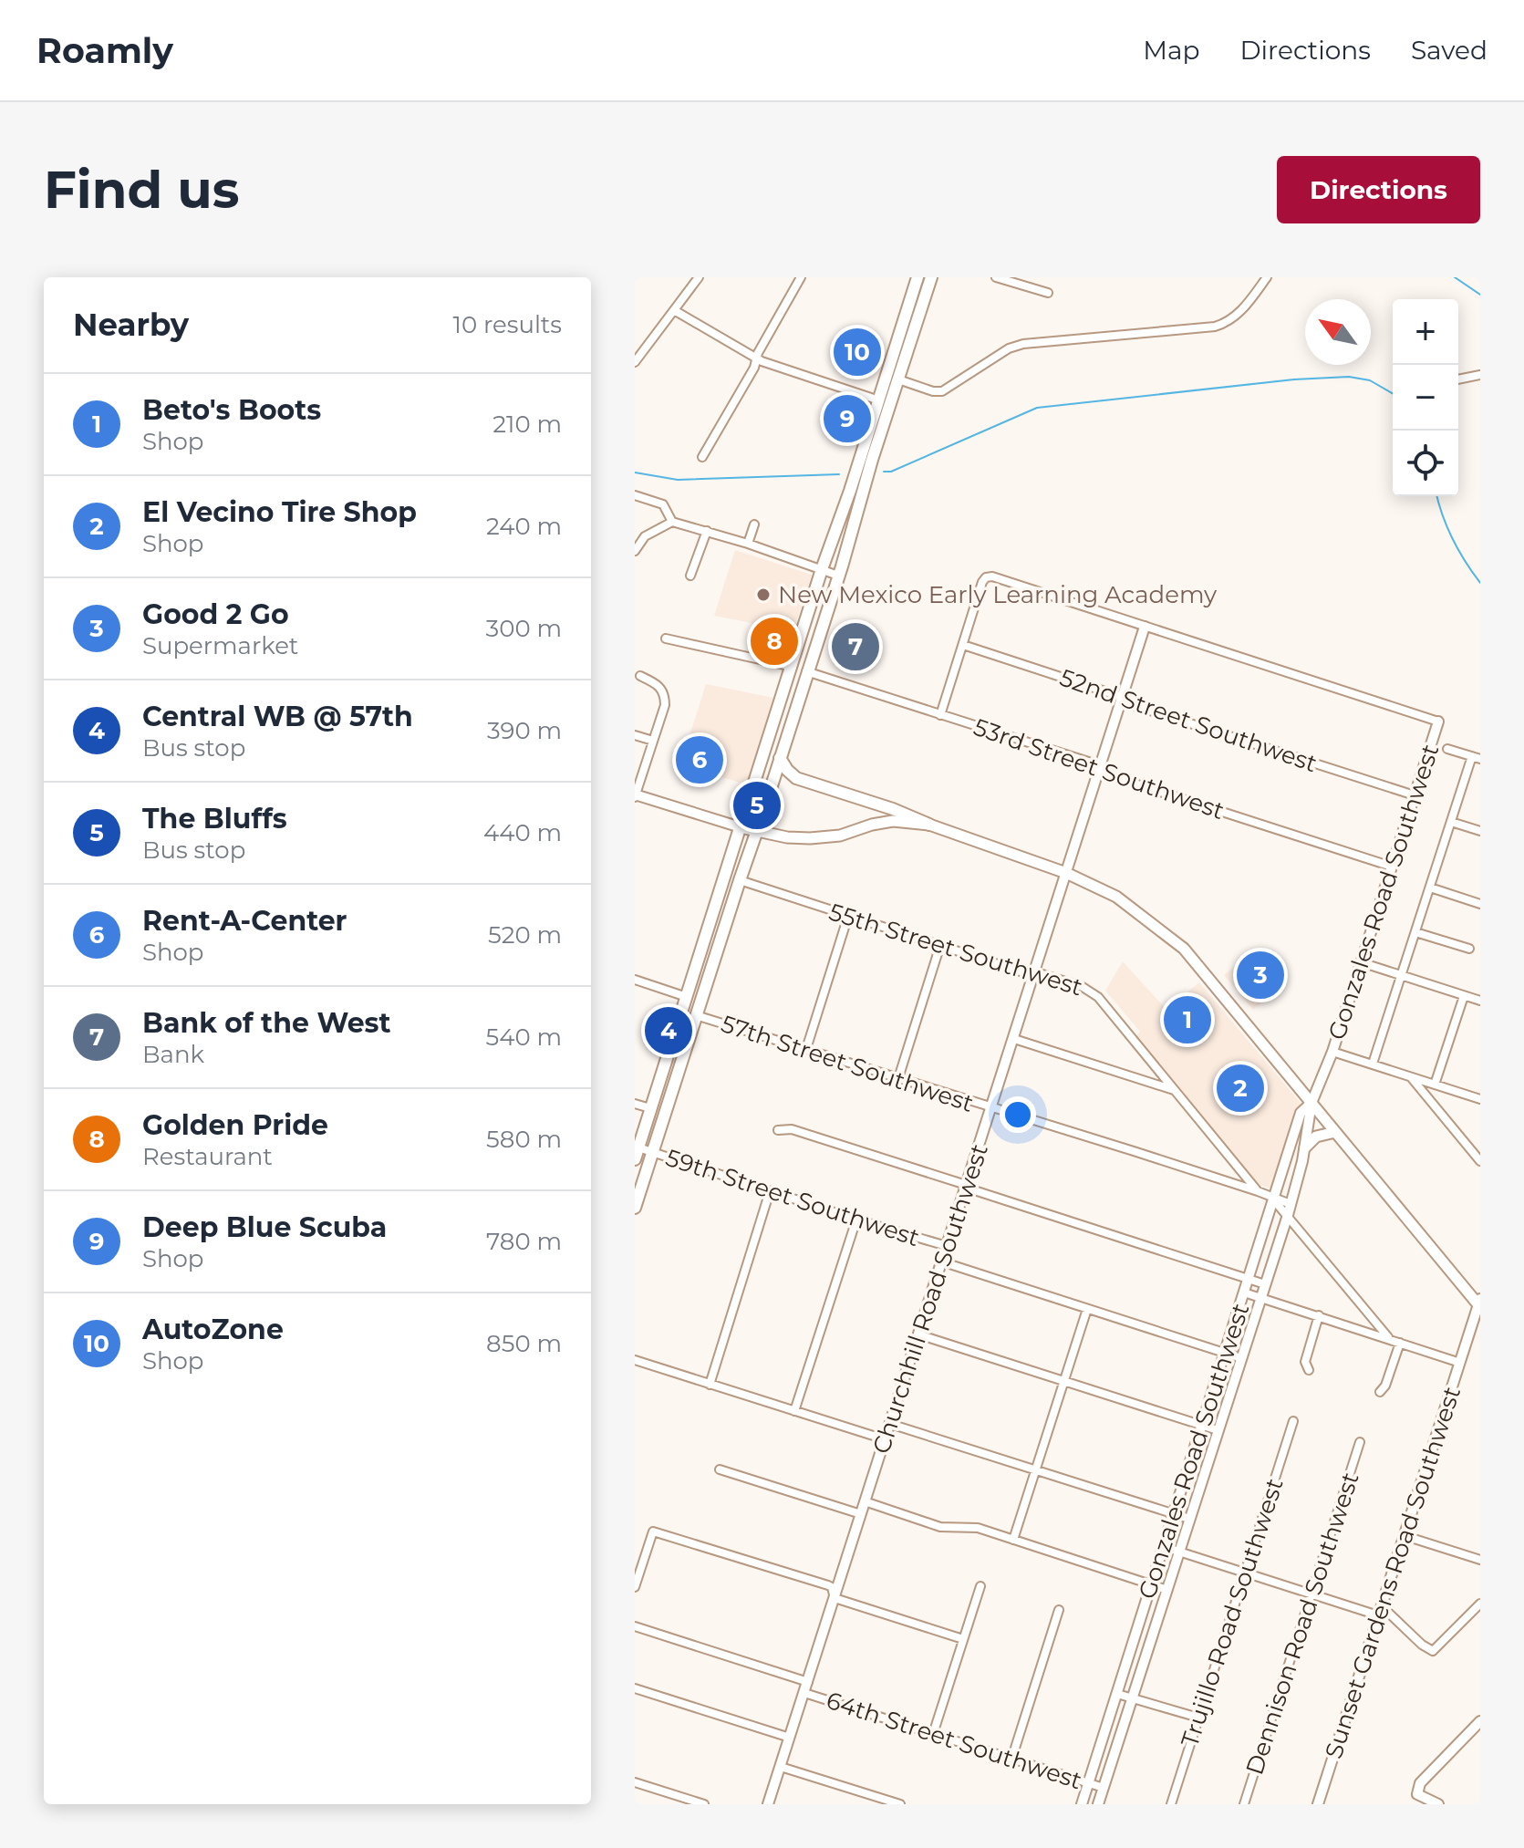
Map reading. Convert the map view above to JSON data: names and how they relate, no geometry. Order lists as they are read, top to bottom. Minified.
{"streets":{"street":["52nd Street Southwest","53rd Street Southwest","Gonzales Road Southwest","55th Street Southwest","57th Street Southwest","59th Street Southwest","Churchhill Road Southwest","Sunset Gardens Road Southwest","Trujillo Road Southwest","Dennison Road Southwest","64th Street Southwest"]},"crossings":[["52nd Street Southwest","Gonzales Road Southwest"],["52nd Street Southwest","Churchhill Road Southwest"],["53rd Street Southwest","Gonzales Road Southwest"],["53rd Street Southwest","Churchhill Road Southwest"],["Gonzales Road Southwest","57th Street Southwest"],["Gonzales Road Southwest","59th Street Southwest"],["Gonzales Road Southwest","64th Street Southwest"],["55th Street Southwest","57th Street Southwest"],["55th Street Southwest","Churchhill Road Southwest"],["57th Street Southwest","Churchhill Road Southwest"],["59th Street Southwest","Churchhill Road Southwest"],["Churchhill Road Southwest","64th Street Southwest"]],"places":["New Mexico Early Learning Academy"],"north":"top left","page":{"header":"Roamly","nav":["Map","Directions","Saved"],"buttons":"Directions","title":"Find us","heading":["Nearby","10 results"],"map_buttons":["+","−"],"pins":["10","9","8","7","6","5","3","1","4","2"],"list":[{"mark":"1","name":"Beto's Boots","note":"Shop","value":"210 m"},{"mark":"2","name":"El Vecino Tire Shop","note":"Shop","value":"240 m"},{"mark":"3","name":"Good 2 Go","note":"Supermarket","value":"300 m"},{"mark":"4","name":"Central WB @ 57th","note":"Bus stop","value":"390 m"},{"mark":"5","name":"The Bluffs","note":"Bus stop","value":"440 m"},{"mark":"6","name":"Rent-A-Center","note":"Shop","value":"520 m"},{"mark":"7","name":"Bank of the West","note":"Bank","value":"540 m"},{"mark":"8","name":"Golden Pride","note":"Restaurant","value":"580 m"},{"mark":"9","name":"Deep Blue Scuba","note":"Shop","value":"780 m"},{"mark":"10","name":"AutoZone","note":"Shop","value":"850 m"}]}}
